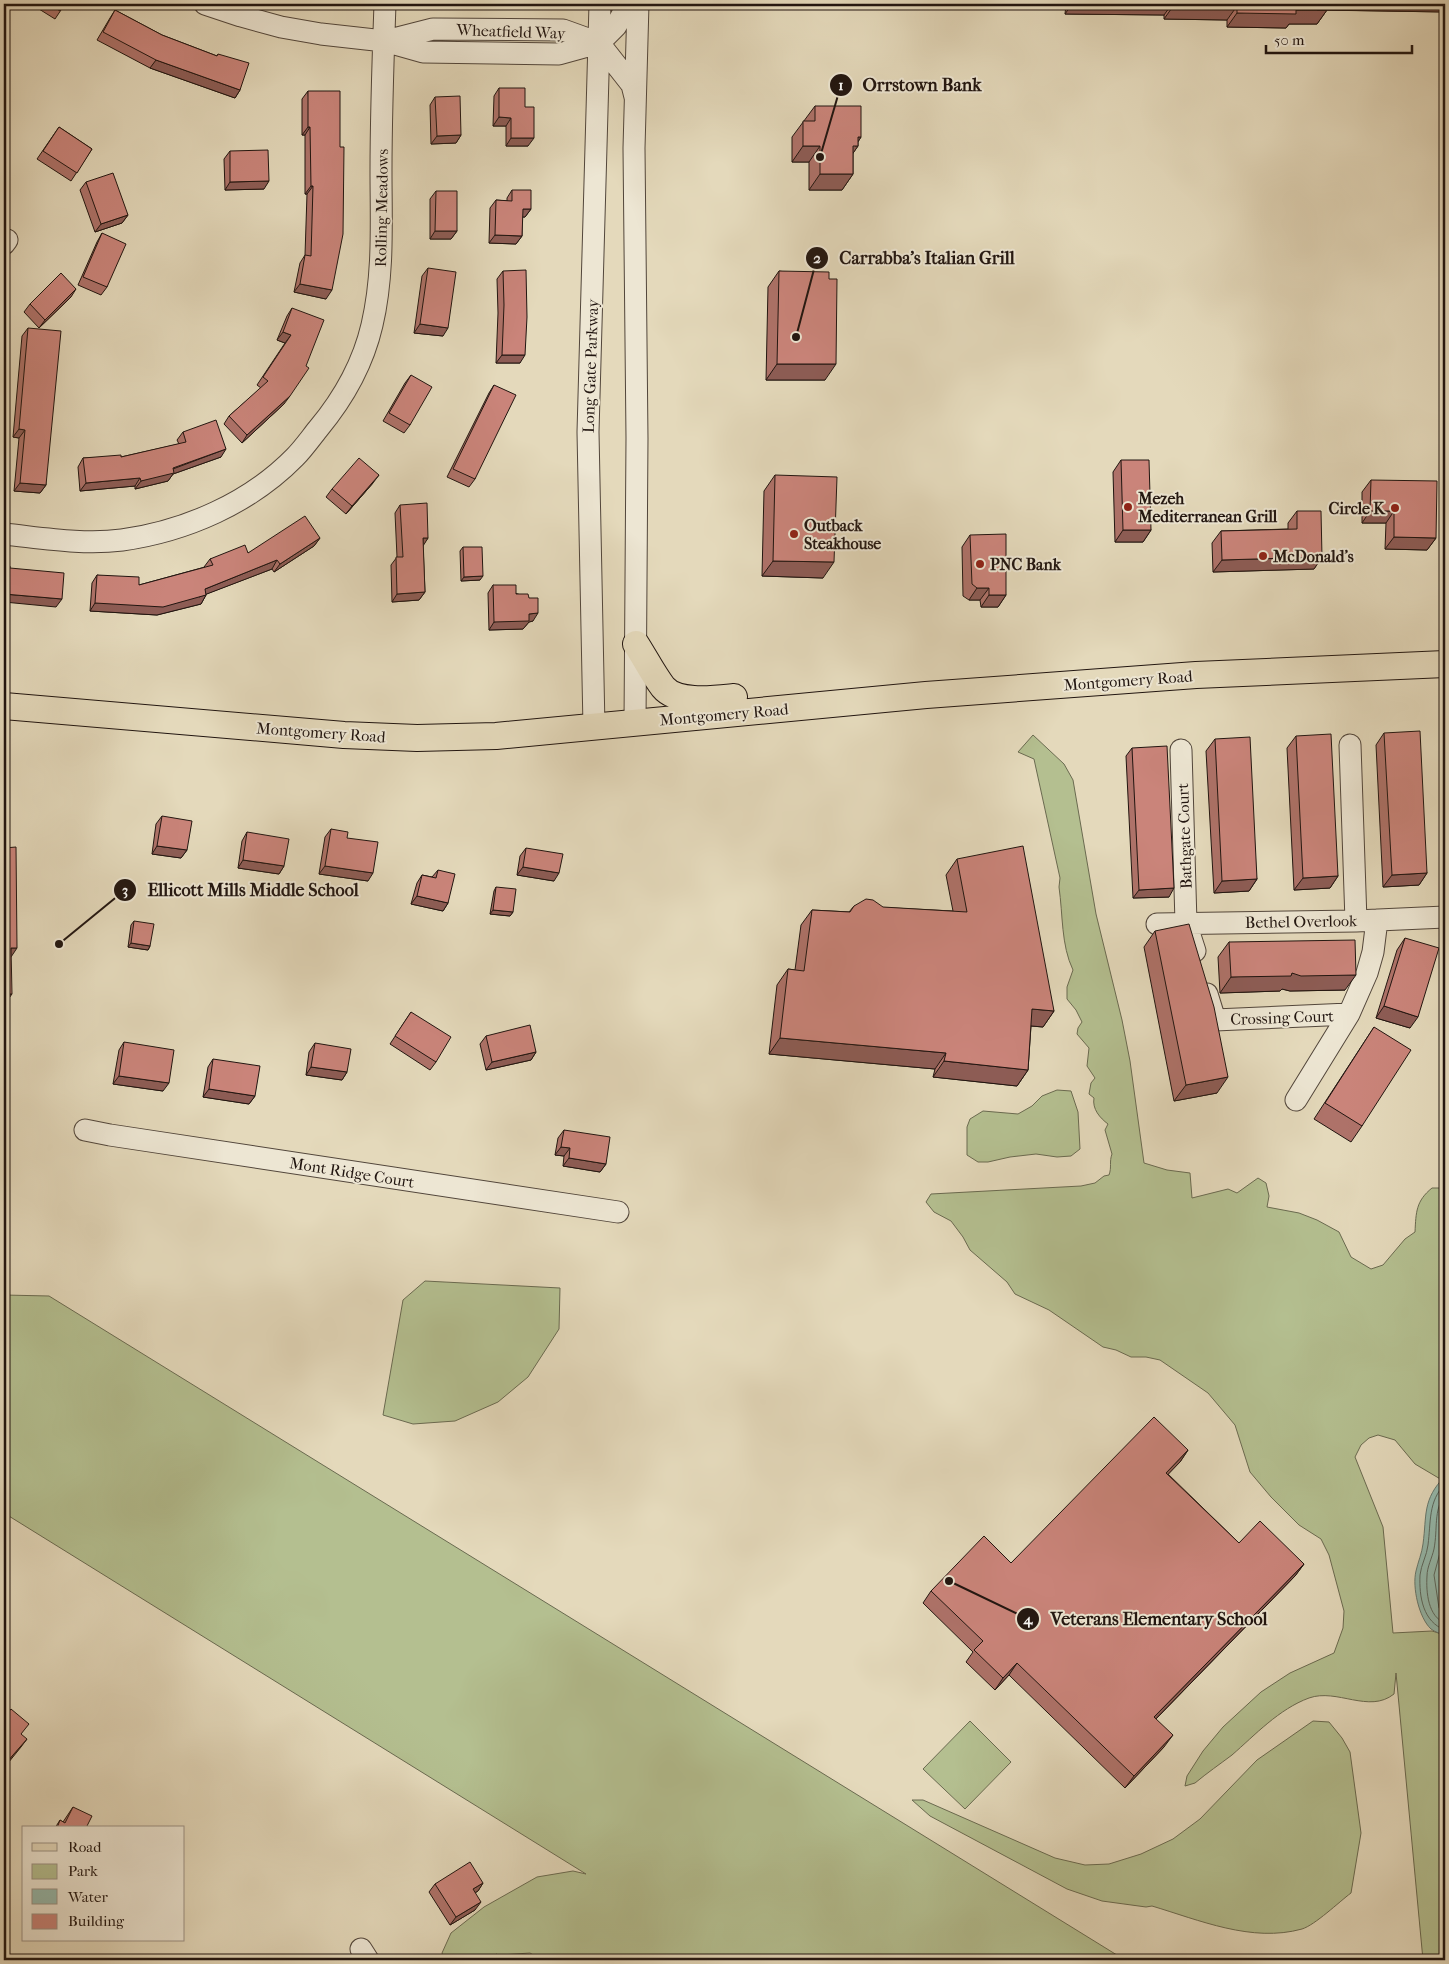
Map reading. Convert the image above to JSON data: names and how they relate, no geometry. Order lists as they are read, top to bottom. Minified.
{"streets":{"main road":["Montgomery Road"],"street":["Wheatfield Way","Rolling Meadows","Long Gate Parkway","Bathgate Court","Bethel Overlook","Crossing Court","Mont Ridge Court"]},"crossings":[["Wheatfield Way","Rolling Meadows"],["Wheatfield Way","Long Gate Parkway"],["Long Gate Parkway","Montgomery Road"],["Bathgate Court","Bethel Overlook"],["Bathgate Court","Crossing Court"],["Bethel Overlook","Crossing Court"]],"places":["Orrstown Bank","Carrabba's Italian Grill","Mezeh Mediterranean Grill","Circle K","Outback Steakhouse","McDonald's","PNC Bank","Ellicott Mills Middle School","Veterans Elementary School"],"legend":["Road","Park","Water","Building"],"scale_bar":"50 m"}
